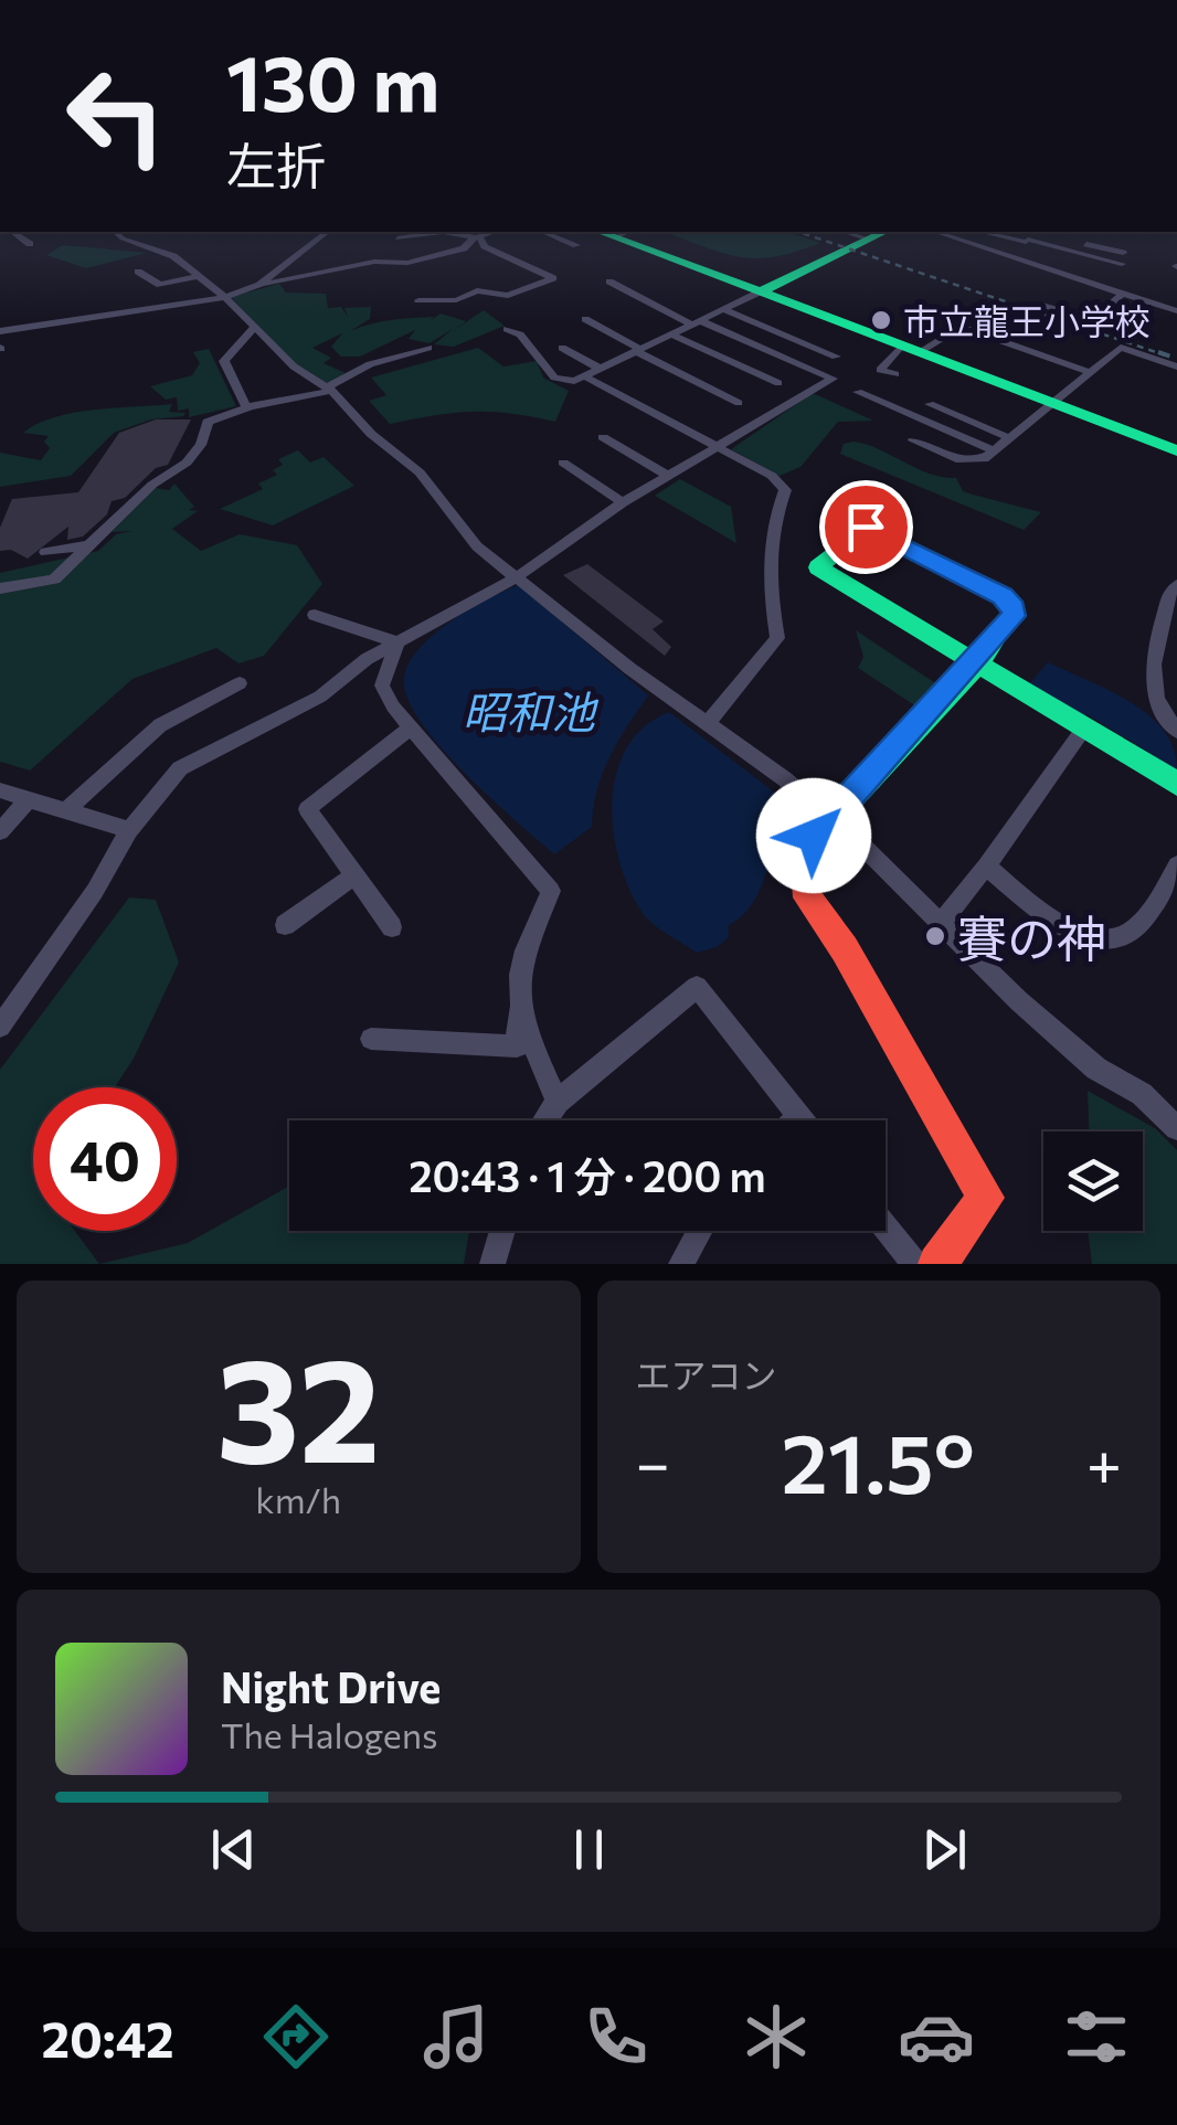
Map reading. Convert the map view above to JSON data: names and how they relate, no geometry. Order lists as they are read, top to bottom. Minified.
{"water":["昭和池"],"places":["市立龍王小学校","賽の神"],"page":{"turn":["130 m","左折"],"limit":"40","trip":"20:43 · 1 分 · 200 m","tile":[["32","km/h"],"エアコン"],"heat":["−","21.5°","+"],"song":["Night Drive","The Halogens"],"tabs":"20:42"}}
